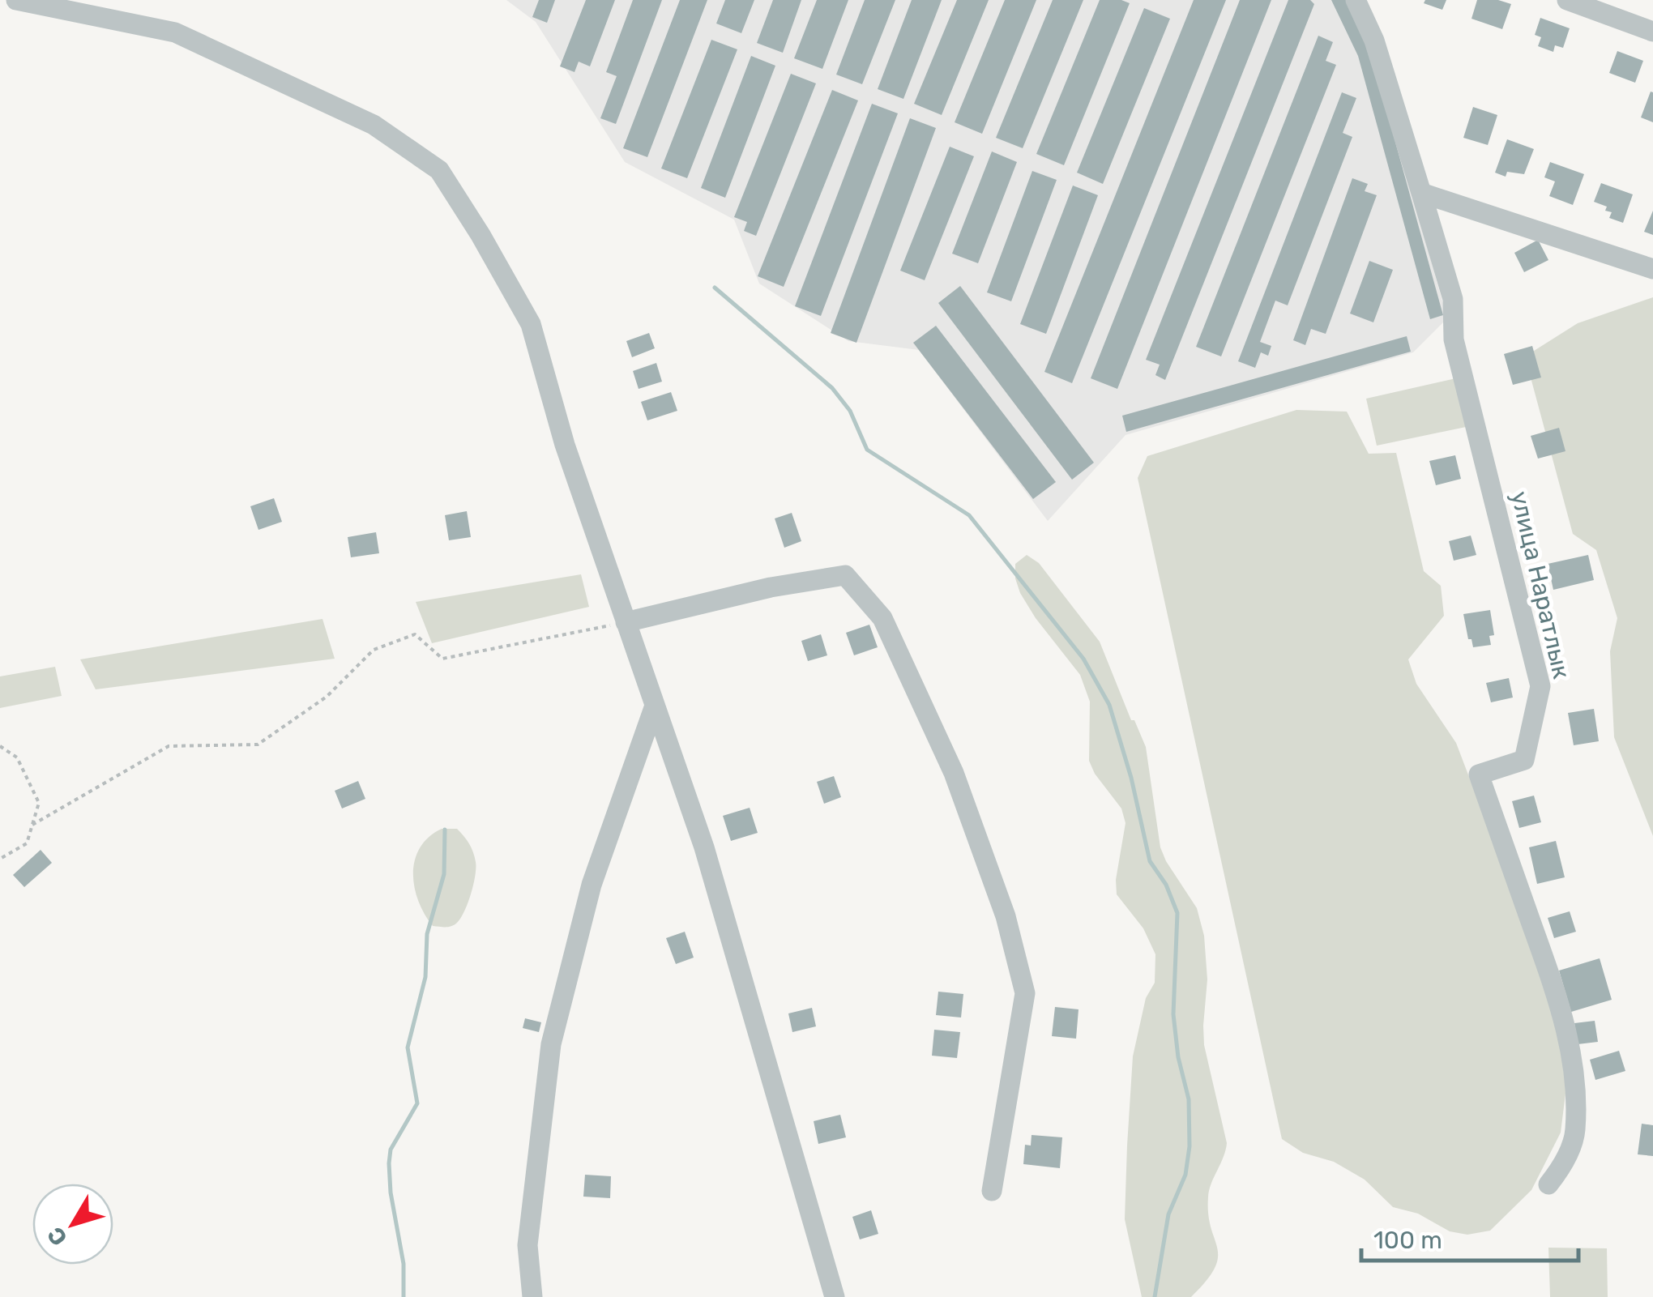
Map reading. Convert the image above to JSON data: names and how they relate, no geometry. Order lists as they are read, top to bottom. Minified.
{"streets":{"street":["улица Наратлык"]},"scale_bar":"100 m","north":"bottom left"}
